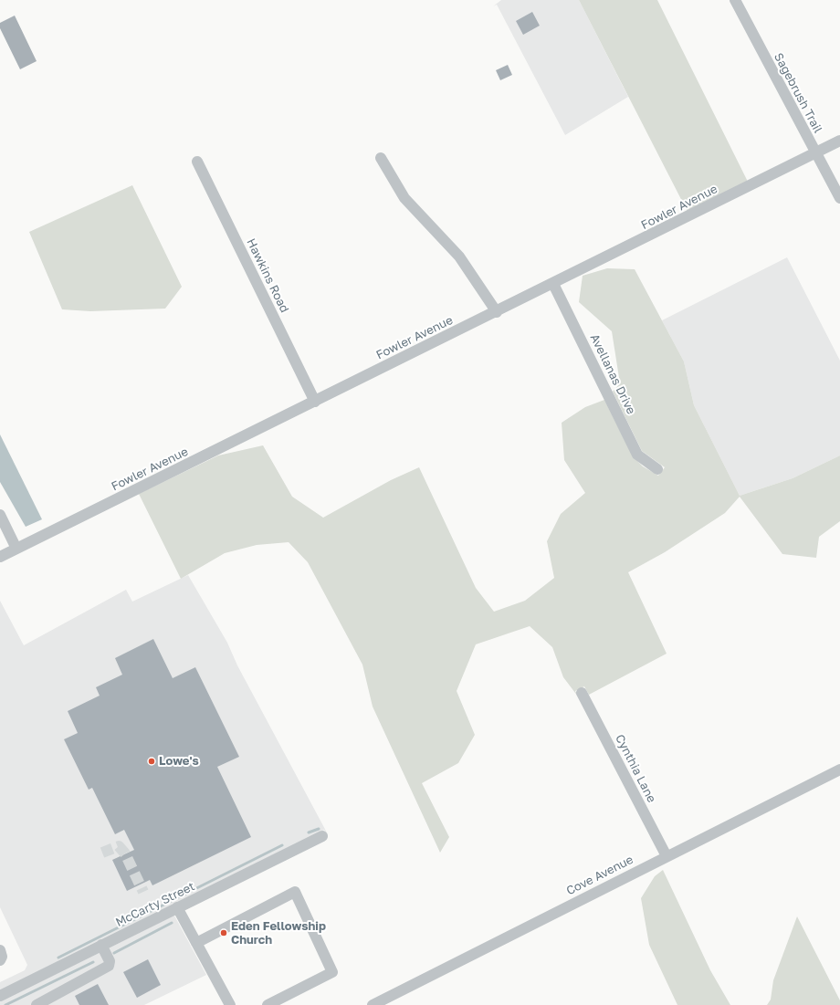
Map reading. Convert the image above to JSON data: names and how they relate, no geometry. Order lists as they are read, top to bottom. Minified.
{"streets":{"street":["Sagebrush Trail","Fowler Avenue","Hawkins Road","Avellanas Drive","Cynthia Lane","Cove Avenue","McCarty Street"]},"crossings":[["Sagebrush Trail","Fowler Avenue"],["Fowler Avenue","Hawkins Road"],["Fowler Avenue","Avellanas Drive"],["Cynthia Lane","Cove Avenue"]],"places":["Lowe's","Eden Fellowship Church"]}
